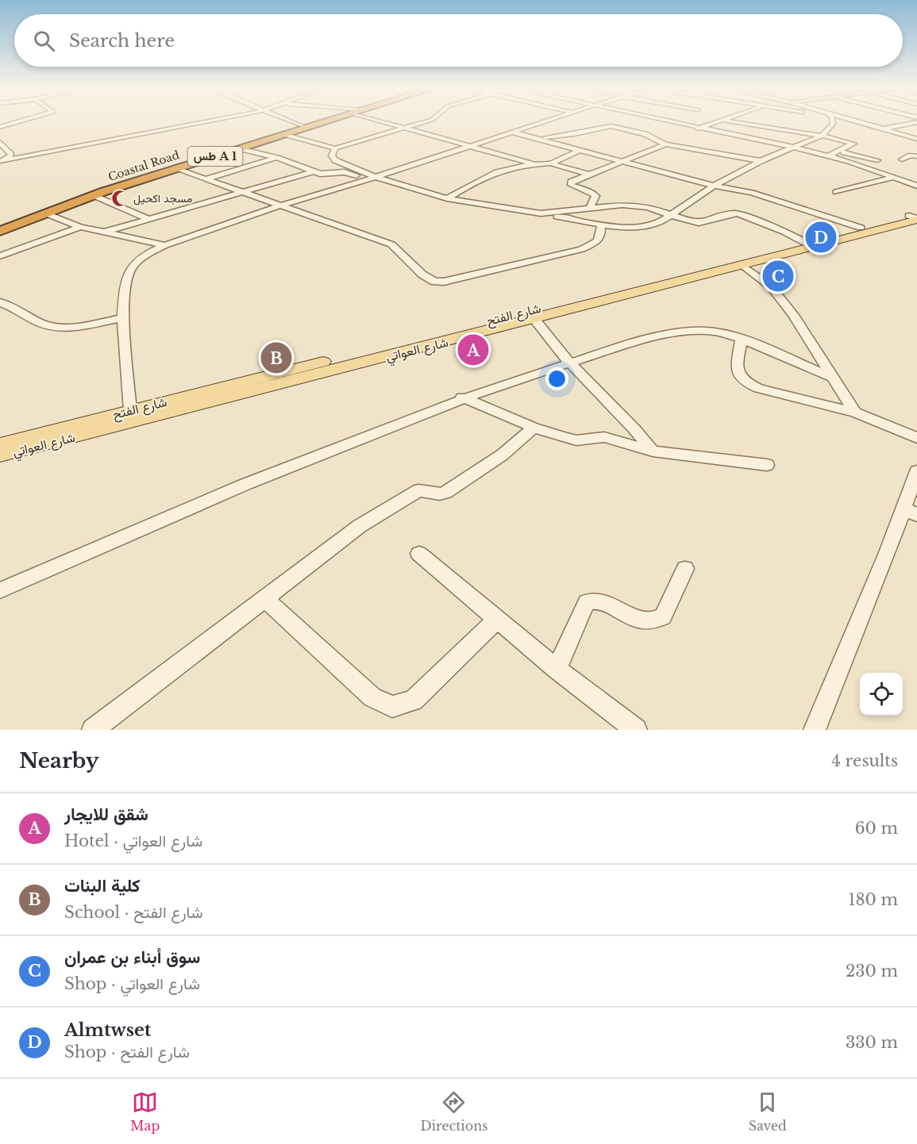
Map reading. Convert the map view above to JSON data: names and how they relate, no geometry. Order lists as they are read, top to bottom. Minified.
{"streets":{"highway":["طس A 1","Coastal Road"],"main road":["شارع الفتح","شارع العواتي"]},"crossings":[["شارع الفتح","شارع العواتي"]],"places":{"mosque":["مسجد اكحيل"]},"page":{"search":"Search here","pins":["D","C","A","B"],"heading":["Nearby","4 results"],"list":[{"mark":"A","name":"شقق للايجار","note":"Hotel · شارع العواتي","value":"60 m"},{"mark":"B","name":"كلية البنات","note":"School · شارع الفتح","value":"180 m"},{"mark":"C","name":"سوق أبناء بن عمران","note":"Shop · شارع العواتي","value":"230 m"},{"mark":"D","name":"Almtwset","note":"Shop · شارع الفتح","value":"330 m"}],"nav":["Map","Directions","Saved"]}}
